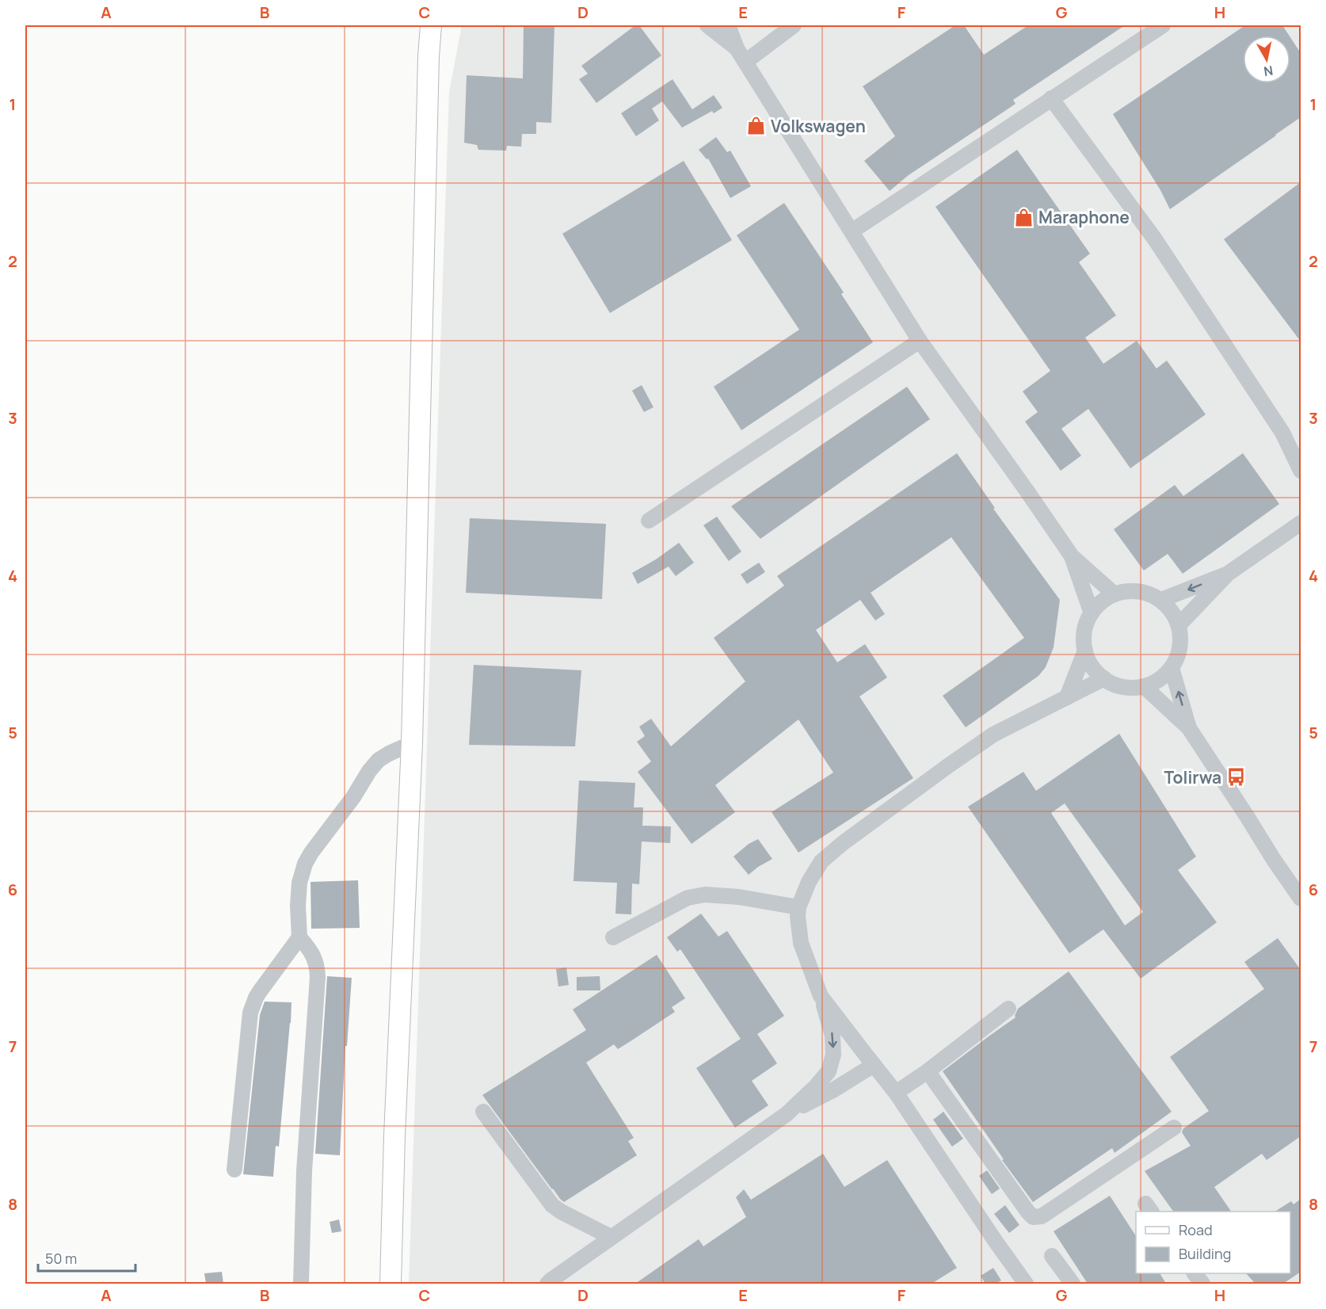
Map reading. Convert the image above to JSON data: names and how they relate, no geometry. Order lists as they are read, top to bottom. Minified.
{"places":{"shop":["Volkswagen","Maraphone"],"bus stop":["Tolirwa"]},"legend":["Road","Building"],"scale_bar":"50 m","north":"bottom","grid":{"columns":["A","B","C","D","E","F","G","H"],"rows":["1","2","3","4","5","6","7","8"]}}
